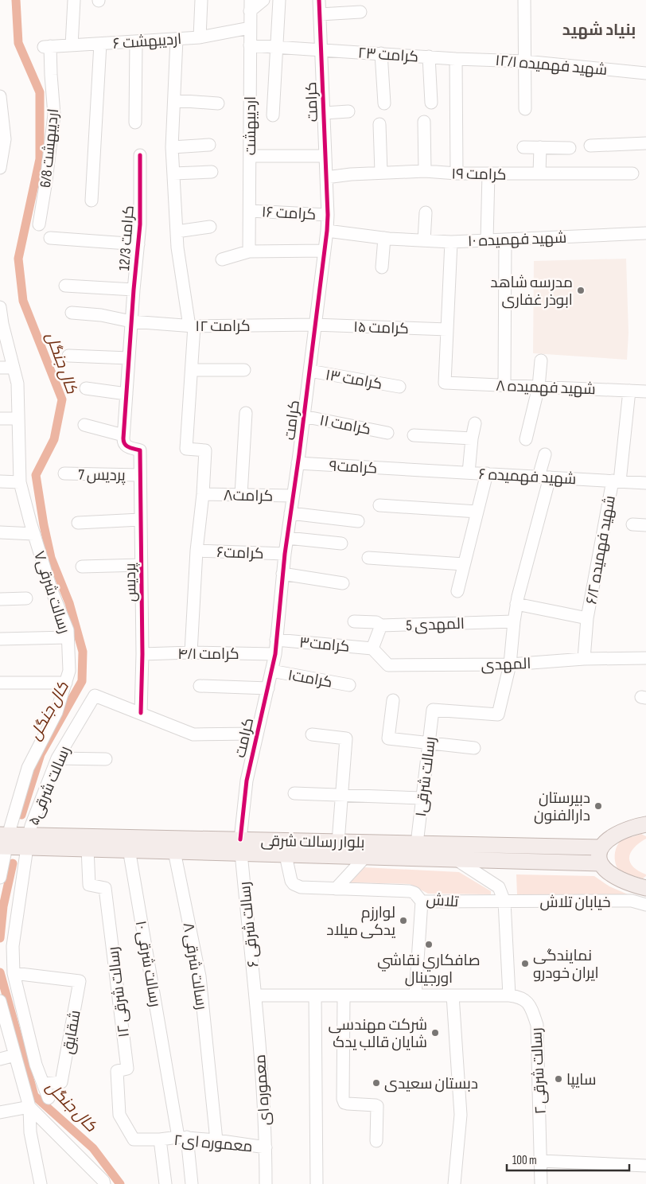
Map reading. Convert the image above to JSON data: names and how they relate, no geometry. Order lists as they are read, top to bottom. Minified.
{"streets":{"main road":["بلوار رسالت شرقی"],"street":["اردیبهشت ۶","کرامت ۲۳","شهید فهمیده ۱۲/۱","کرامت","اردیبهشت","اردیبهشت 6/8","کرامت ۱۹","کرامت ۱۶","کرامت 12/3","شهید فهمیده ۱۰","کرامت ۱۲","کرامت ۱۵","کرامت ۱۳","شهید فهمیده ۸","کرامت ۱۱","کرامت۹","پردیس 7","شهید فهمیده ۶","کرامت۸","شهید فهمیده ۶/۲","کرامت۶","پردیس","رسالت شرقی۷","المهدی 5","کرامت۳","کرامت ۴/۱","المهدی","کرامت۱","رسالت شرقی۱","رسالت شرقی۵","تلاش","خیابان تلاش","رسالت شرقی ۶","رسالت شرقی ۱۰","رسالت شرقی ۸","رسالت شرقی ۱۲","شقایق","رسالت شرقی ۲","معموره ای","معموره ای۲"]},"crossings":[["اردیبهشت ۶","اردیبهشت"],["اردیبهشت ۶","اردیبهشت 6/8"],["کرامت ۲۳","شهید فهمیده ۱۲/۱"],["کرامت ۲۳","کرامت"],["کرامت ۲۳","اردیبهشت"],["کرامت","کرامت ۱۹"],["کرامت","کرامت ۱۶"],["کرامت","شهید فهمیده ۱۰"],["کرامت","کرامت ۱۲"],["کرامت","کرامت ۱۵"],["کرامت","کرامت ۱۳"],["کرامت","کرامت ۱۱"],["کرامت","کرامت۹"],["کرامت","کرامت۸"],["کرامت","کرامت۶"],["کرامت","کرامت۳"],["کرامت","کرامت ۴/۱"],["کرامت","کرامت۱"],["کرامت","بلوار رسالت شرقی"],["کرامت","رسالت شرقی ۶"],["اردیبهشت","کرامت ۱۶"],["کرامت 12/3","کرامت ۱۲"],["کرامت 12/3","پردیس"],["کرامت ۱۲","کرامت ۱۵"],["کرامت ۱۵","شهید فهمیده ۸"],["شهید فهمیده ۸","شهید فهمیده ۶/۲"],["کرامت۹","شهید فهمیده ۶"],["پردیس 7","پردیس"],["شهید فهمیده ۶","شهید فهمیده ۶/۲"],["پردیس","کرامت ۴/۱"],["پردیس","رسالت شرقی۵"],["رسالت شرقی۷","بلوار رسالت شرقی"],["کرامت۳","المهدی"],["المهدی","رسالت شرقی۱"],["رسالت شرقی۱","بلوار رسالت شرقی"],["رسالت شرقی۵","بلوار رسالت شرقی"],["رسالت شرقی۵","شقایق"],["بلوار رسالت شرقی","تلاش"],["بلوار رسالت شرقی","رسالت شرقی ۶"],["بلوار رسالت شرقی","رسالت شرقی ۱۰"],["بلوار رسالت شرقی","رسالت شرقی ۸"],["بلوار رسالت شرقی","رسالت شرقی ۱۲"],["تلاش","خیابان تلاش"],["رسالت شرقی ۶","معموره ای"],["رسالت شرقی ۱۰","معموره ای۲"],["رسالت شرقی ۸","معموره ای۲"],["رسالت شرقی ۱۲","معموره ای۲"],["معموره ای","معموره ای۲"]],"districts":["بنیاد شهید"],"water":["کال جنگل"],"places":["مدرسه شاهد ابوذر غفاری","دبیرستان دارالفنون","لوارزم یدکی میلاد","صافكاري نقاشي اورجينال","نمایندگی ایران خودرو","شرکت مهندسی شایان قالب یدک","سایپا","دبستان سعیدی"],"scale_bar":"100 m"}
